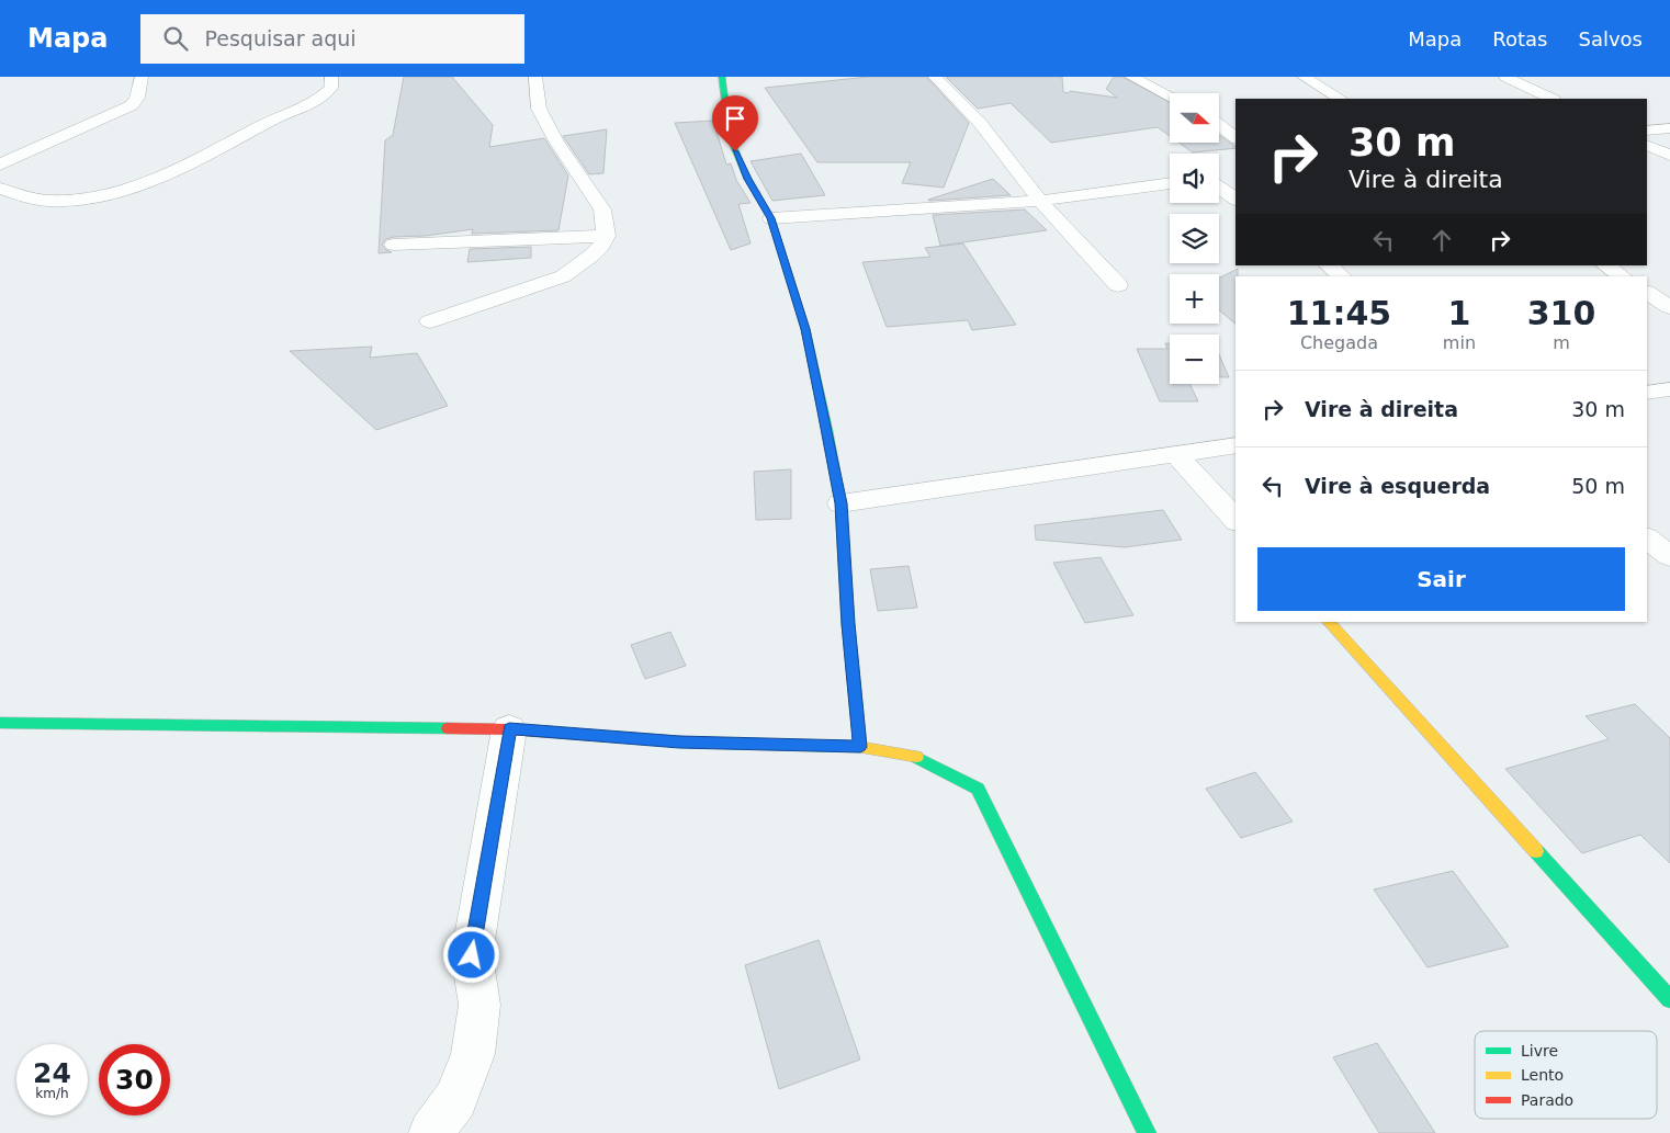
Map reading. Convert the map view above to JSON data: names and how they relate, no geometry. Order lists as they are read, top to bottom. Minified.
{"legend":["Livre","Lento","Parado"],"north":"right","page":{"header":"Mapa","search":"Pesquisar aqui","nav":["Mapa","Rotas","Salvos"],"map_buttons":["+","−"],"turn":["30 m","Vire à direita"],"eta":["11:45","Chegada","1","min","310","m"],"list":[{"name":"Vire à direita","value":"30 m"},{"name":"Vire à esquerda","value":"50 m"}],"buttons":"Sair","speed":"24 km/h","limit":"30"}}
